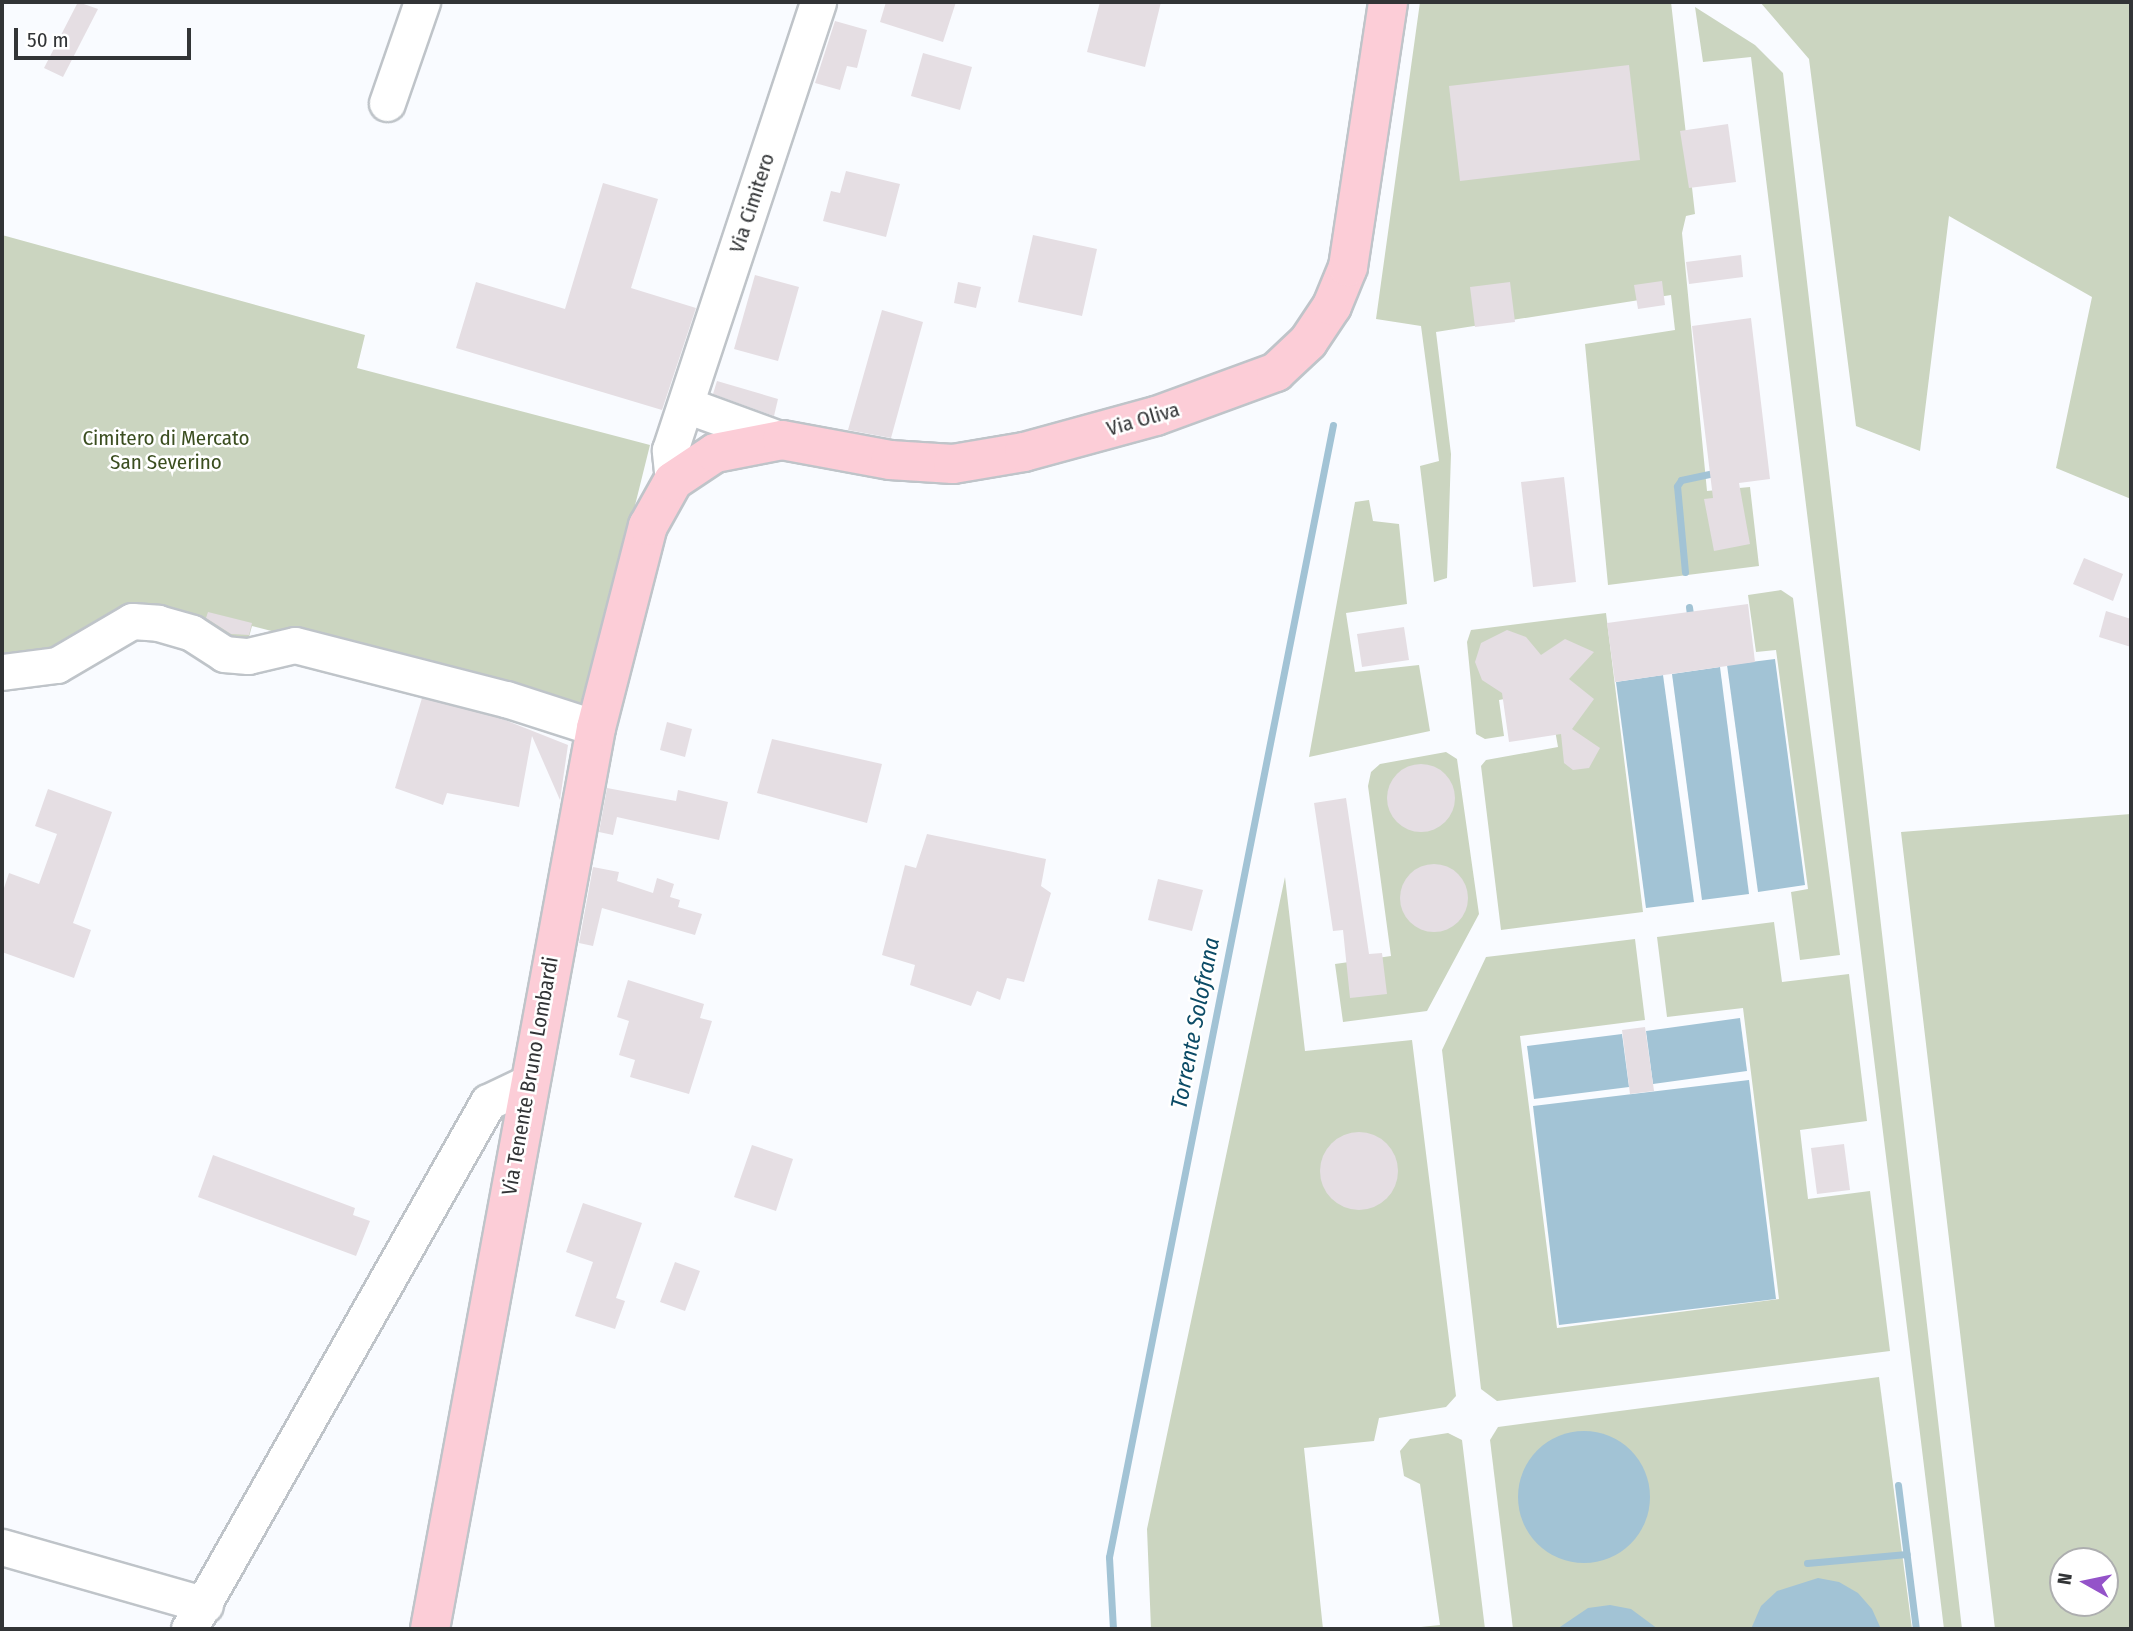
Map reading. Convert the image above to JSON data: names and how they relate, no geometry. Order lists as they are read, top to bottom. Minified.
{"streets":{"main road":["Via Oliva","Via Tenente Bruno Lombardi"],"street":["Via Cimitero"]},"crossings":[["Via Cimitero","Via Oliva"],["Via Oliva","Via Tenente Bruno Lombardi"]],"water":["Torrente Solofrana"],"parks":["Cimitero di Mercato San Severino"],"scale_bar":"50 m","north":"left"}
